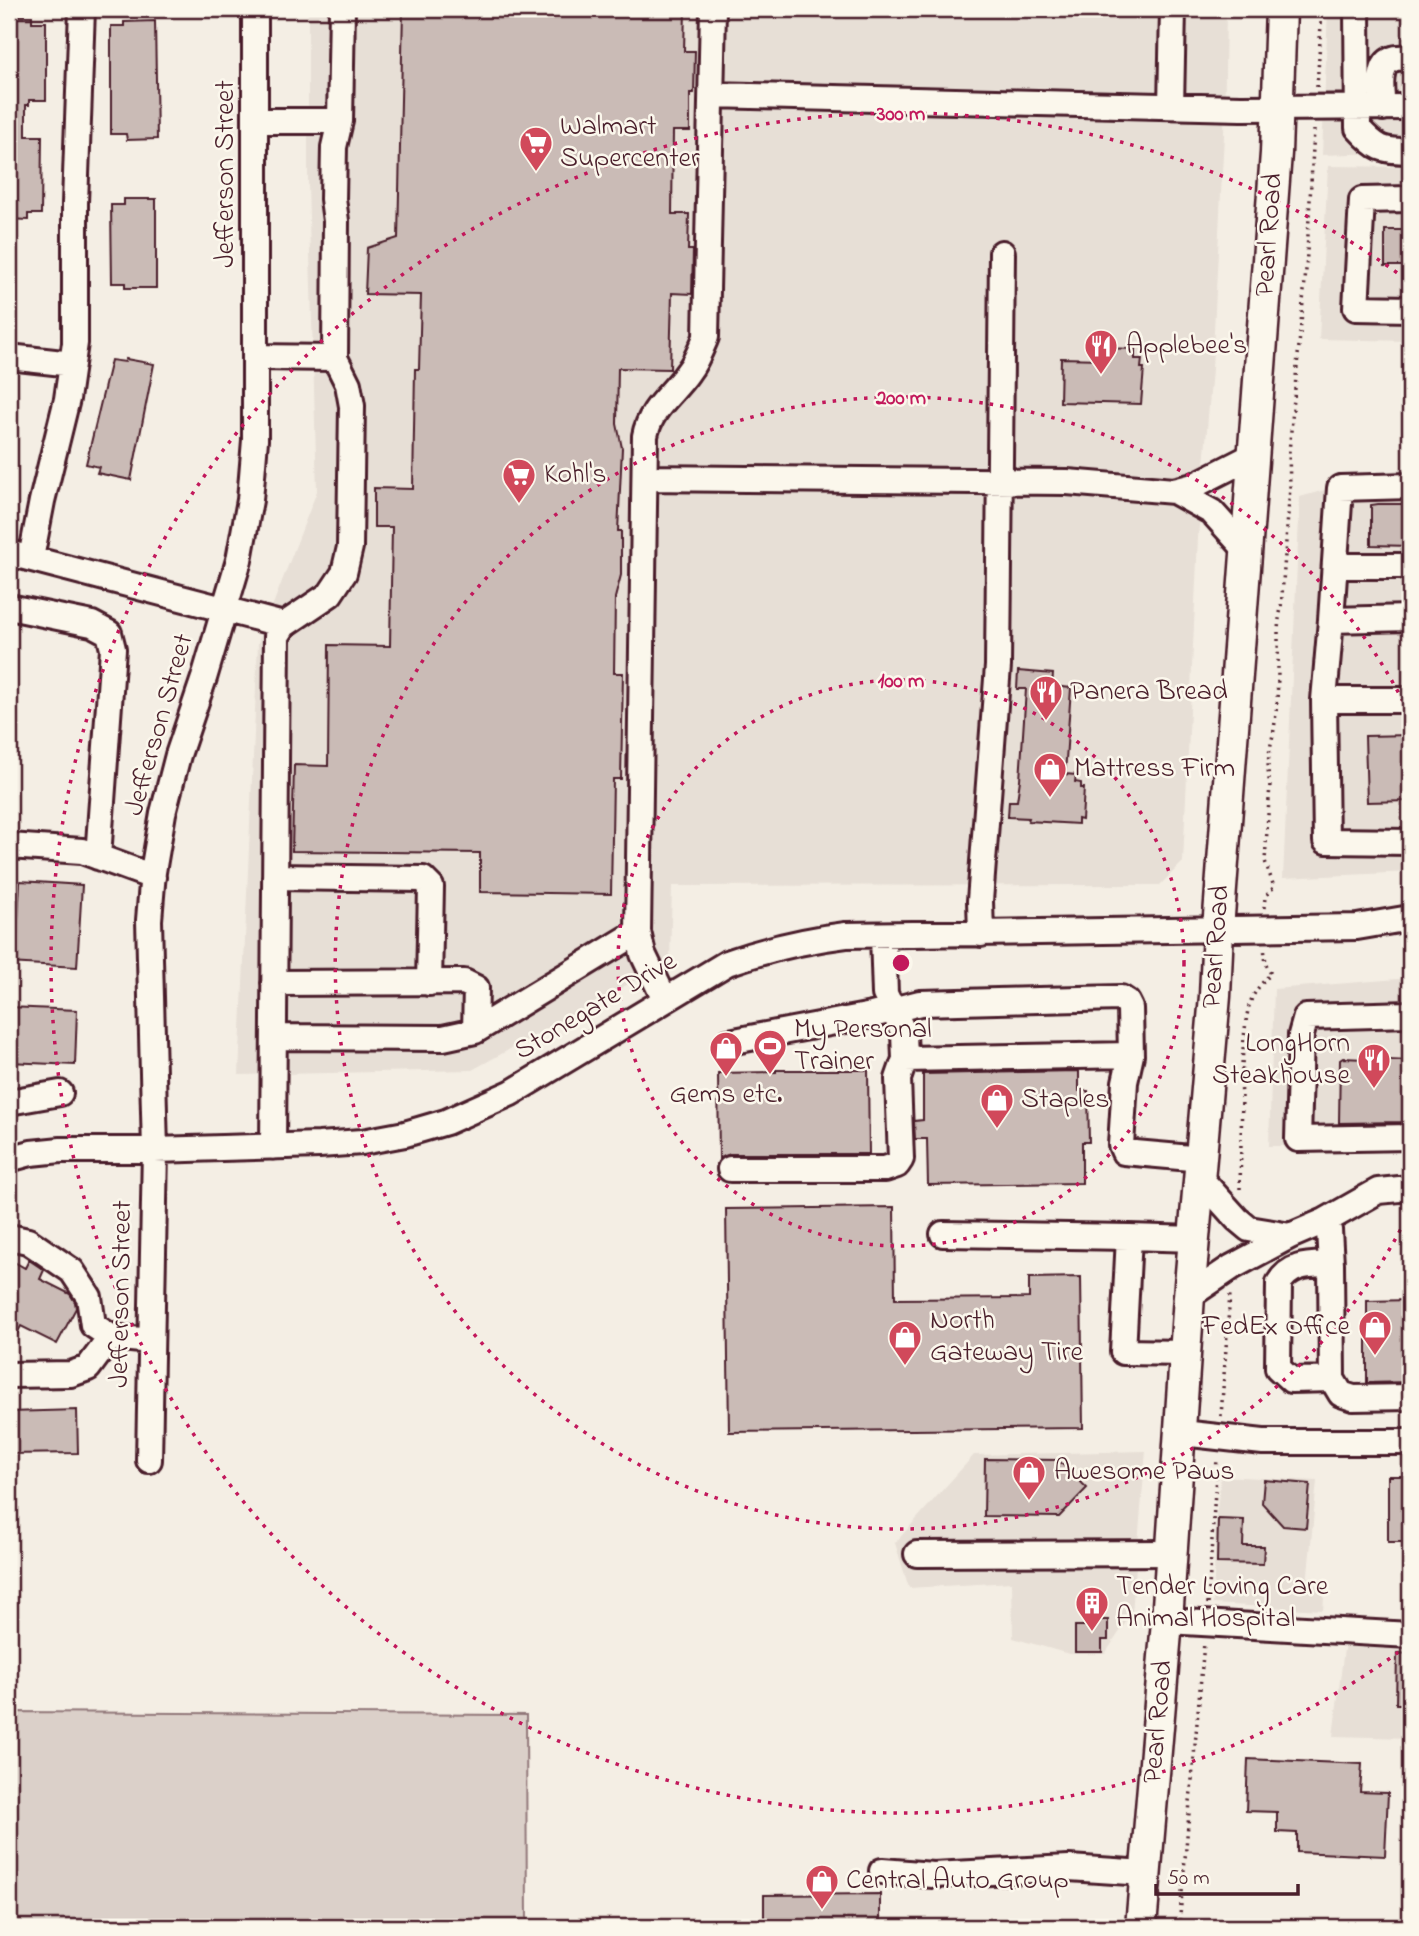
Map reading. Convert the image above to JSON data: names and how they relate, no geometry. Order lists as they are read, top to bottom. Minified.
{"streets":{"main road":["Pearl Road"],"street":["Jefferson Street","Stonegate Drive"]},"crossings":[["Jefferson Street","Stonegate Drive"],["Pearl Road","Stonegate Drive"]],"places":{"supermarket":["Walmart Supercenter","Kohl's"],"restaurant":["Applebee's","Panera Bread","LongHorn Steakhouse"],"shop":["Mattress Firm","Gems etc.","Staples","FedEx Office","North Gateway Tire","Awesome Paws","Central Auto Group"],"sports":["My Personal Trainer"],"building":["Tender Loving Care Animal Hospital"]},"scale_bar":"50 m","rings":["300 m","200 m","100 m"]}
